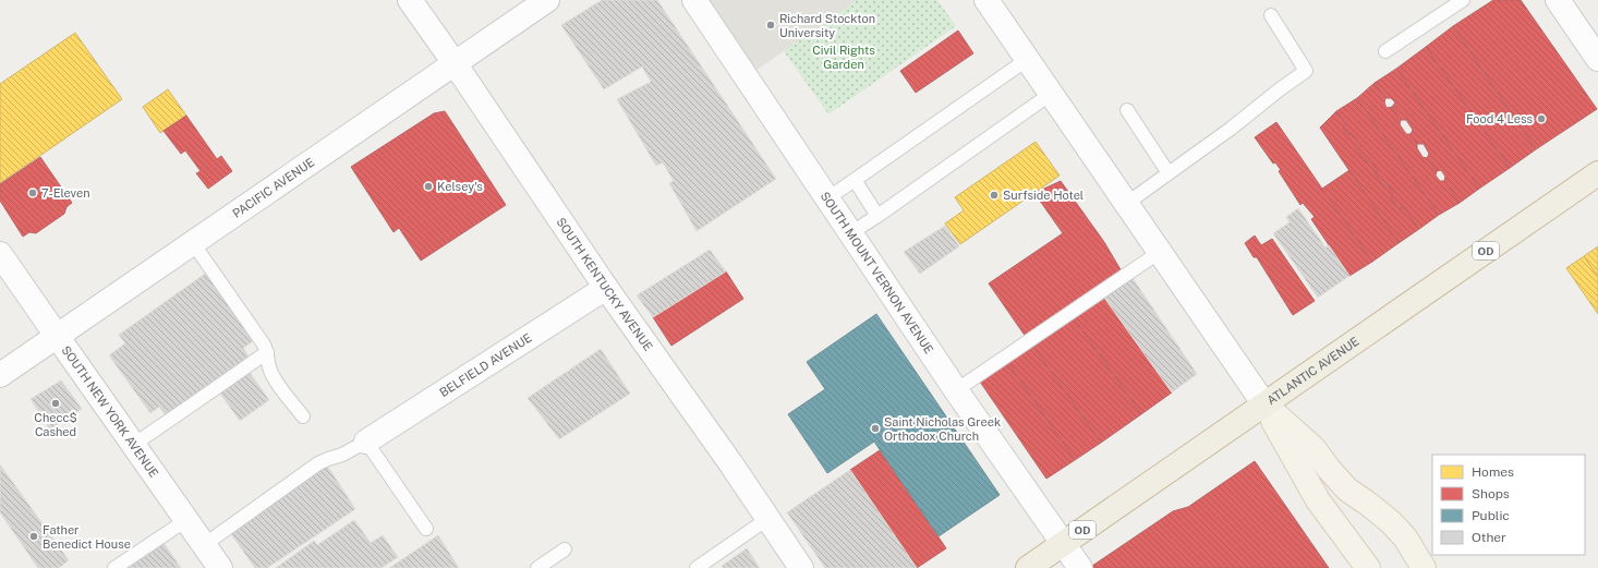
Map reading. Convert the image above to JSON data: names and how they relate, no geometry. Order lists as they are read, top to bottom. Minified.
{"streets":{"highway":["OD","ATLANTIC AVENUE"],"street":["PACIFIC AVENUE","SOUTH MOUNT VERNON AVENUE","SOUTH KENTUCKY AVENUE","BELFIELD AVENUE","SOUTH NEW YORK AVENUE"]},"crossings":[["PACIFIC AVENUE","SOUTH KENTUCKY AVENUE"],["PACIFIC AVENUE","SOUTH NEW YORK AVENUE"],["SOUTH MOUNT VERNON AVENUE","ATLANTIC AVENUE"],["SOUTH KENTUCKY AVENUE","BELFIELD AVENUE"]],"parks":["Civil Rights Garden"],"places":["Richard Stockton University","Food 4 Less","Kelsey's","7-Eleven","Surfside Hotel","Checc$ Cashed","Saint Nicholas Greek Orthodox Church","Father Benedict House"],"legend":["Homes","Shops","Public","Other"]}
